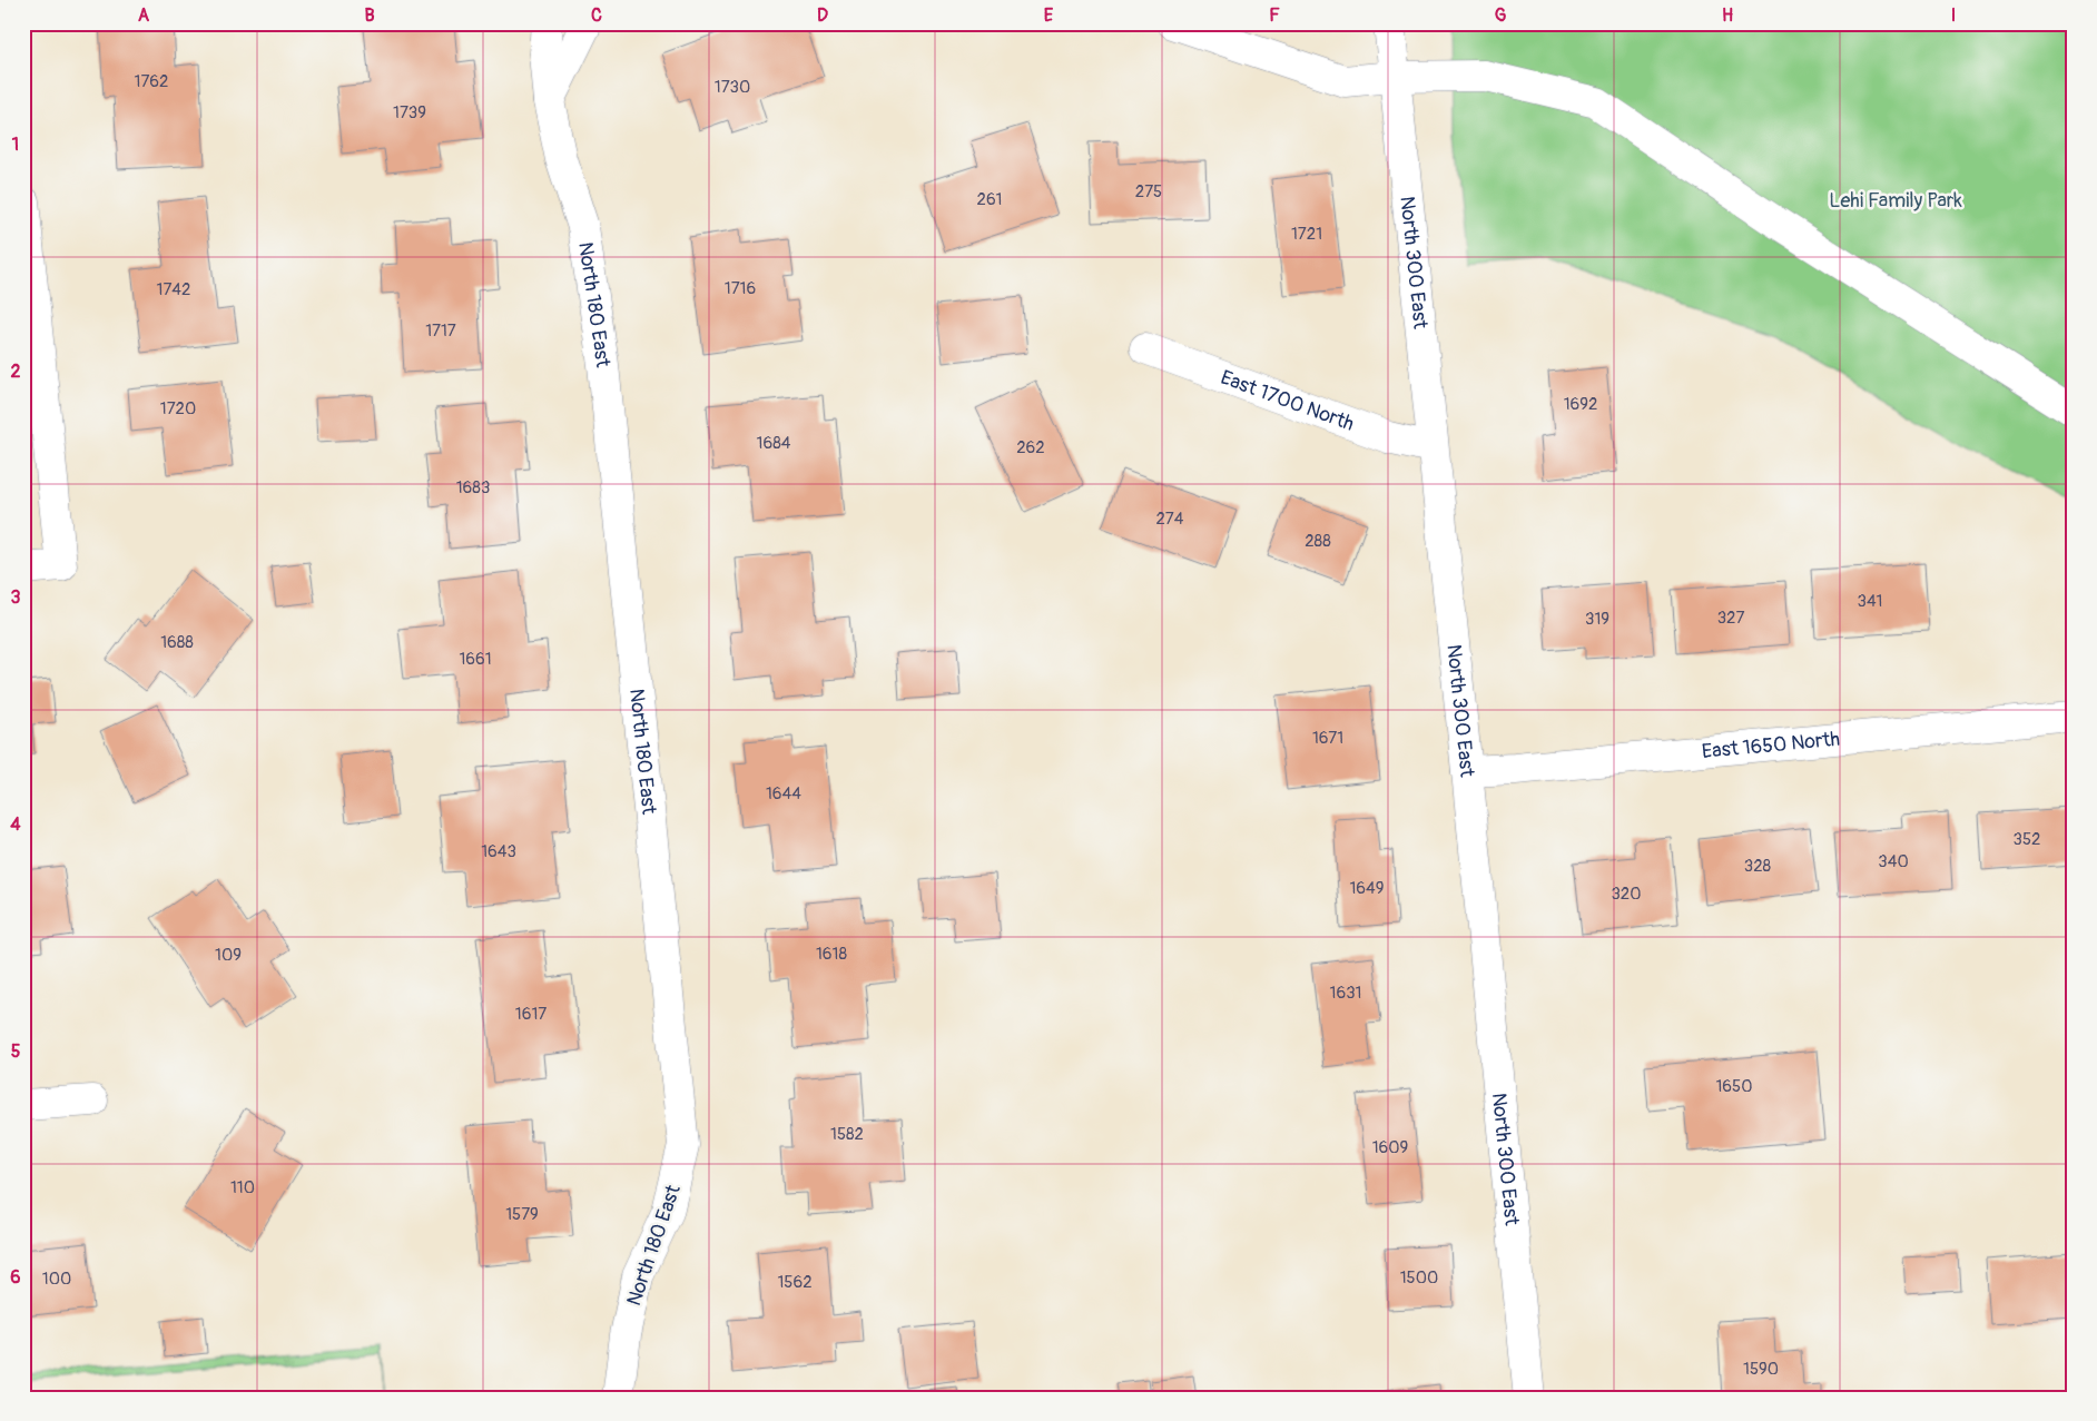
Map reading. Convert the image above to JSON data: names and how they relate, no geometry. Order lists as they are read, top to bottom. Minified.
{"streets":{"street":["North 300 East","North 180 East","East 1700 North","East 1650 North"]},"crossings":[["North 300 East","East 1700 North"],["North 300 East","East 1650 North"]],"parks":["Lehi Family Park"],"house_numbers":["1762","1730","1739","275","261","1721","1716","1742","1717","1692","1720","1684","262","1683","274","288","341","327","319","1688","1661","1671","1644","352","1643","340","328","1649","320","1618","109","1631","1617","1650","1582","1609","110","1579","1500","100","1562","1590"],"grid":{"columns":["A","B","C","D","E","F","G","H","I"],"rows":["1","2","3","4","5","6"]}}
